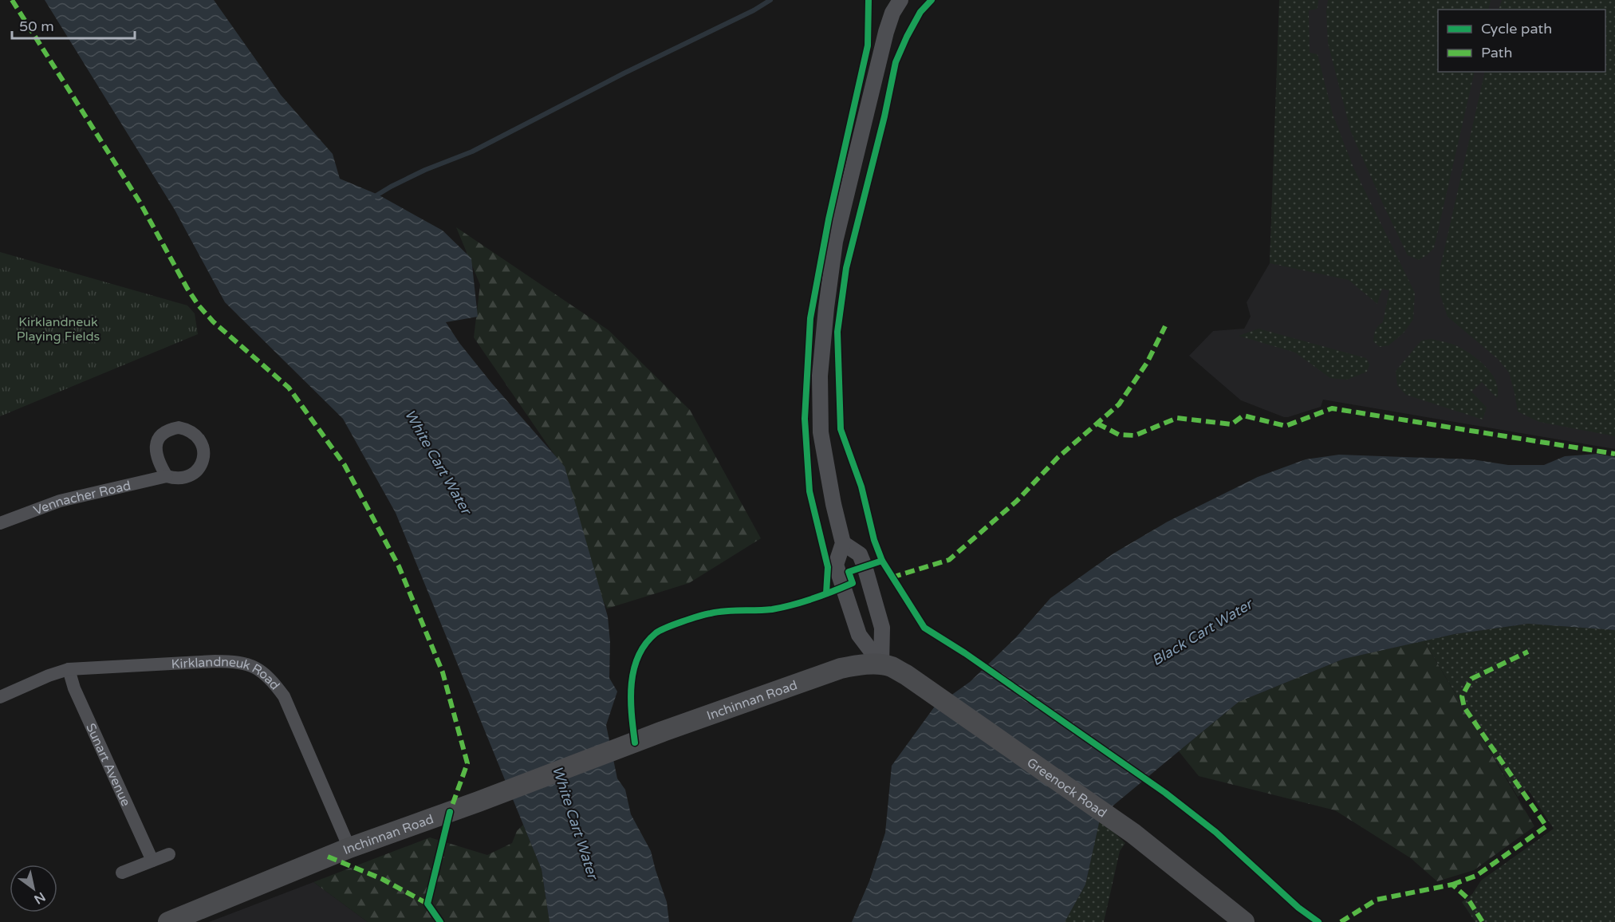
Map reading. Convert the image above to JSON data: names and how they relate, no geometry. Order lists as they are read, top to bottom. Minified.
{"streets":{"main road":["Inchinnan Road","Greenock Road"],"street":["Vennacher Road","Kirklandneuk Road","Sunart Avenue"]},"crossings":[["Kirklandneuk Road","Inchinnan Road"],["Kirklandneuk Road","Sunart Avenue"],["Inchinnan Road","Greenock Road"]],"water":["White Cart Water","Black Cart Water"],"parks":["Kirklandneuk Playing Fields"],"legend":["Cycle path","Path"],"scale_bar":"50 m","north":"bottom right"}
